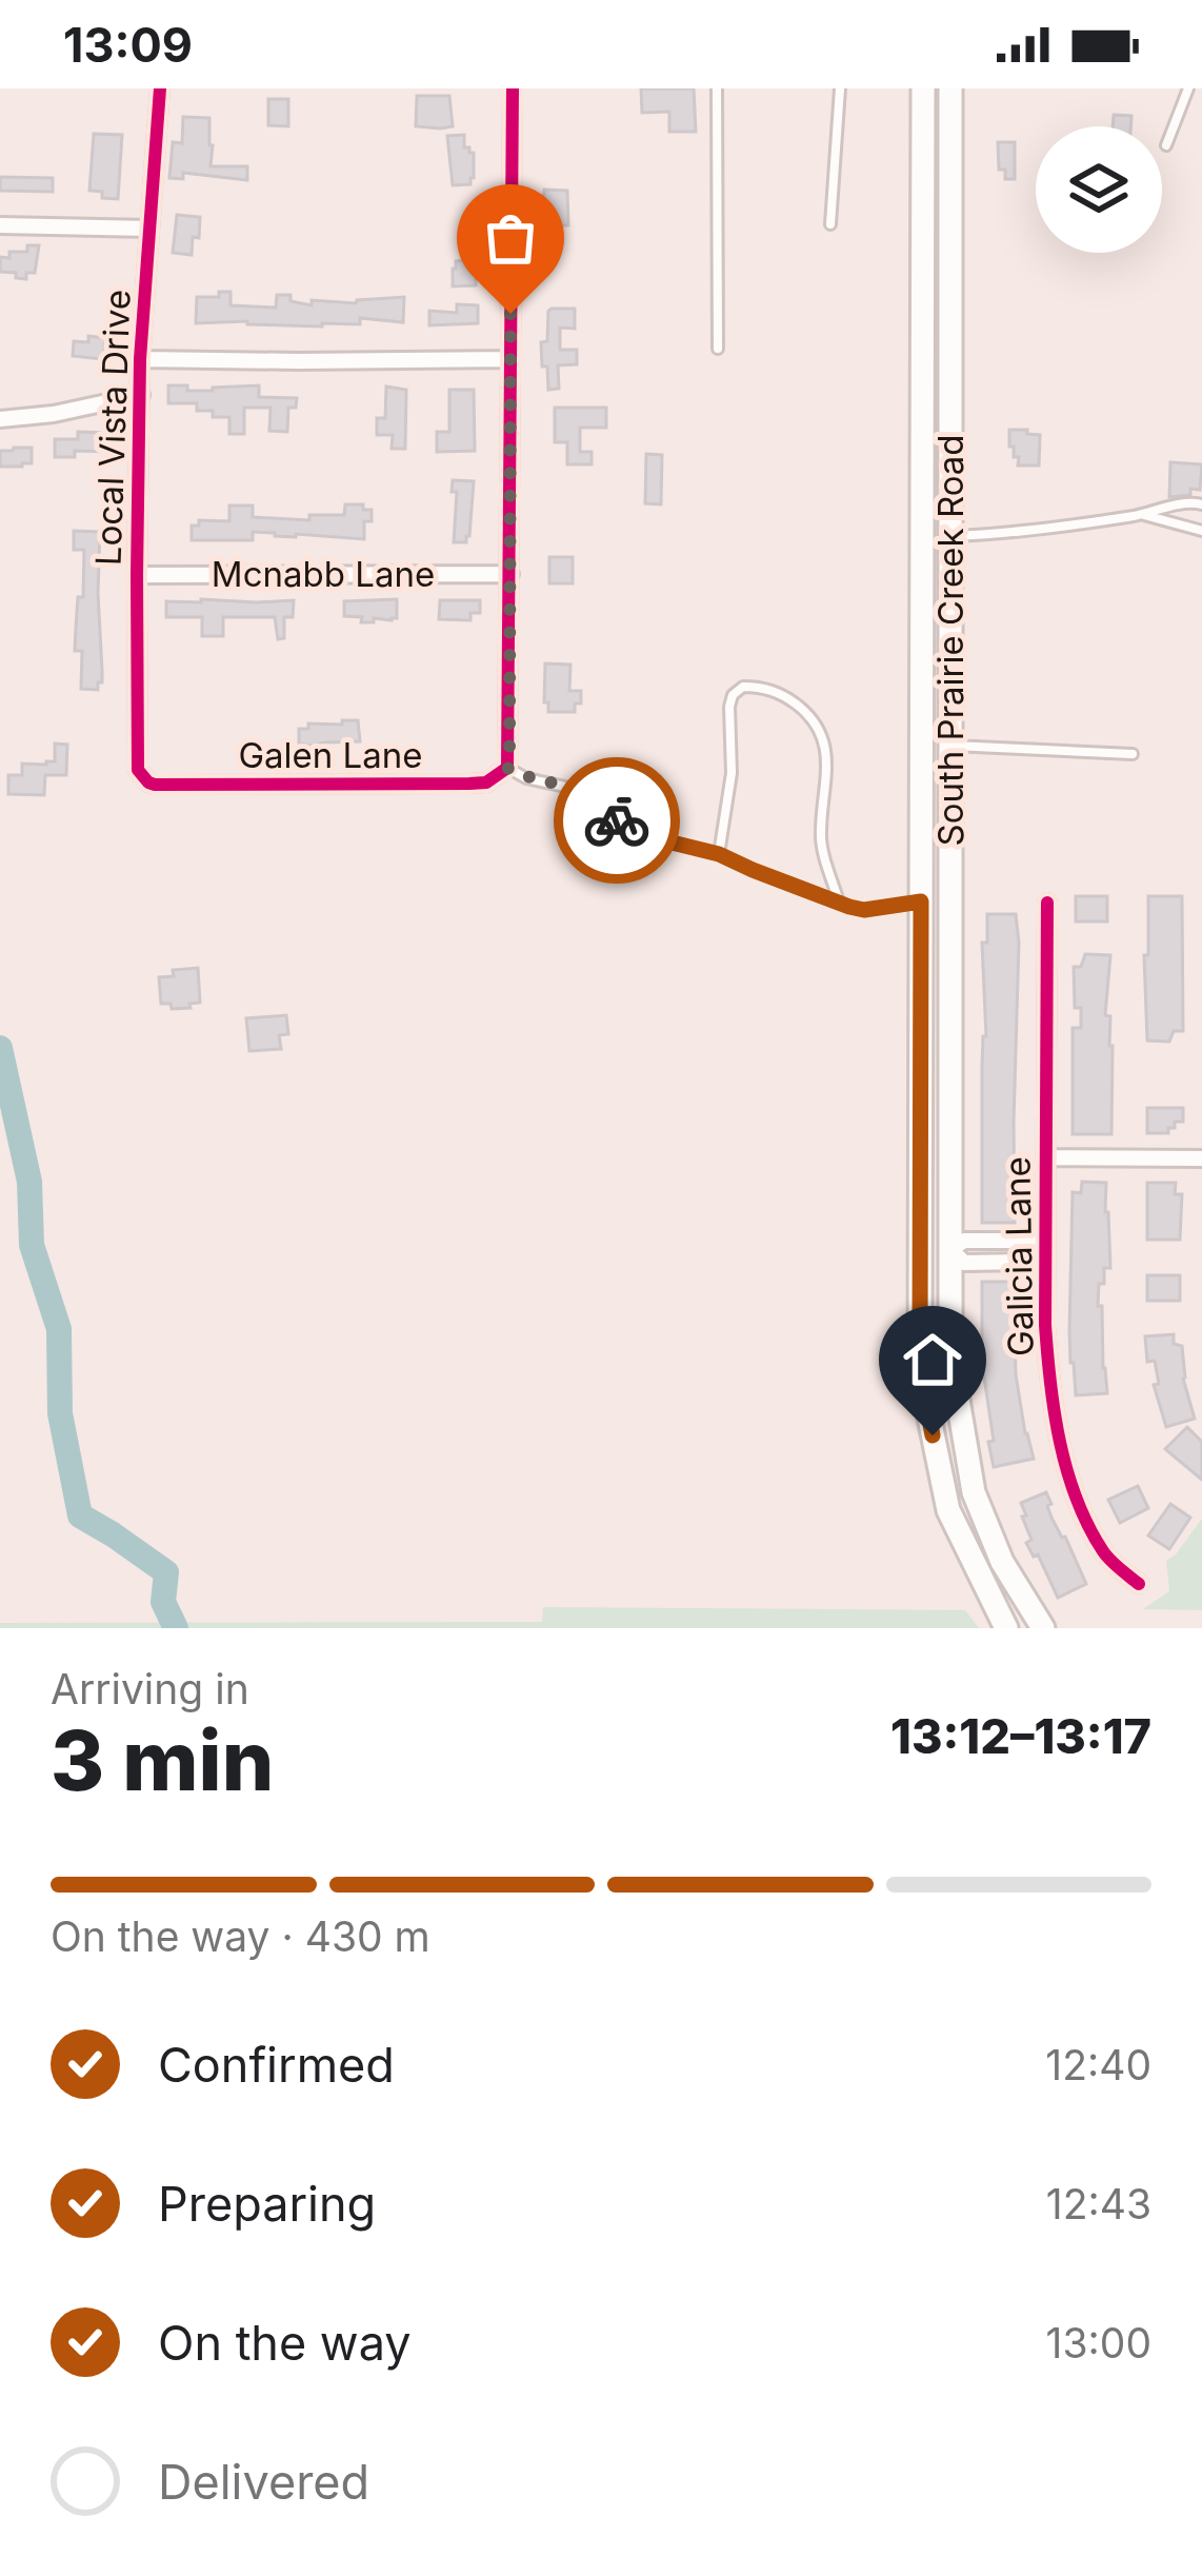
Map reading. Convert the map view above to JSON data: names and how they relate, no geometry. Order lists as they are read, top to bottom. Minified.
{"streets":{"main road":["South Prairie Creek Road"],"street":["Local Vista Drive","Mcnabb Lane","Galen Lane","Galicia Lane"]},"crossings":[["Local Vista Drive","Mcnabb Lane"],["Local Vista Drive","Galen Lane"]],"page":{"status":"13:09","heading":["3 min","Arriving in","13:12–13:17"],"bar":"On the way · 430 m","list":[["Confirmed","12:40"],["Preparing","12:43"],["On the way","13:00"],"Delivered"]}}
